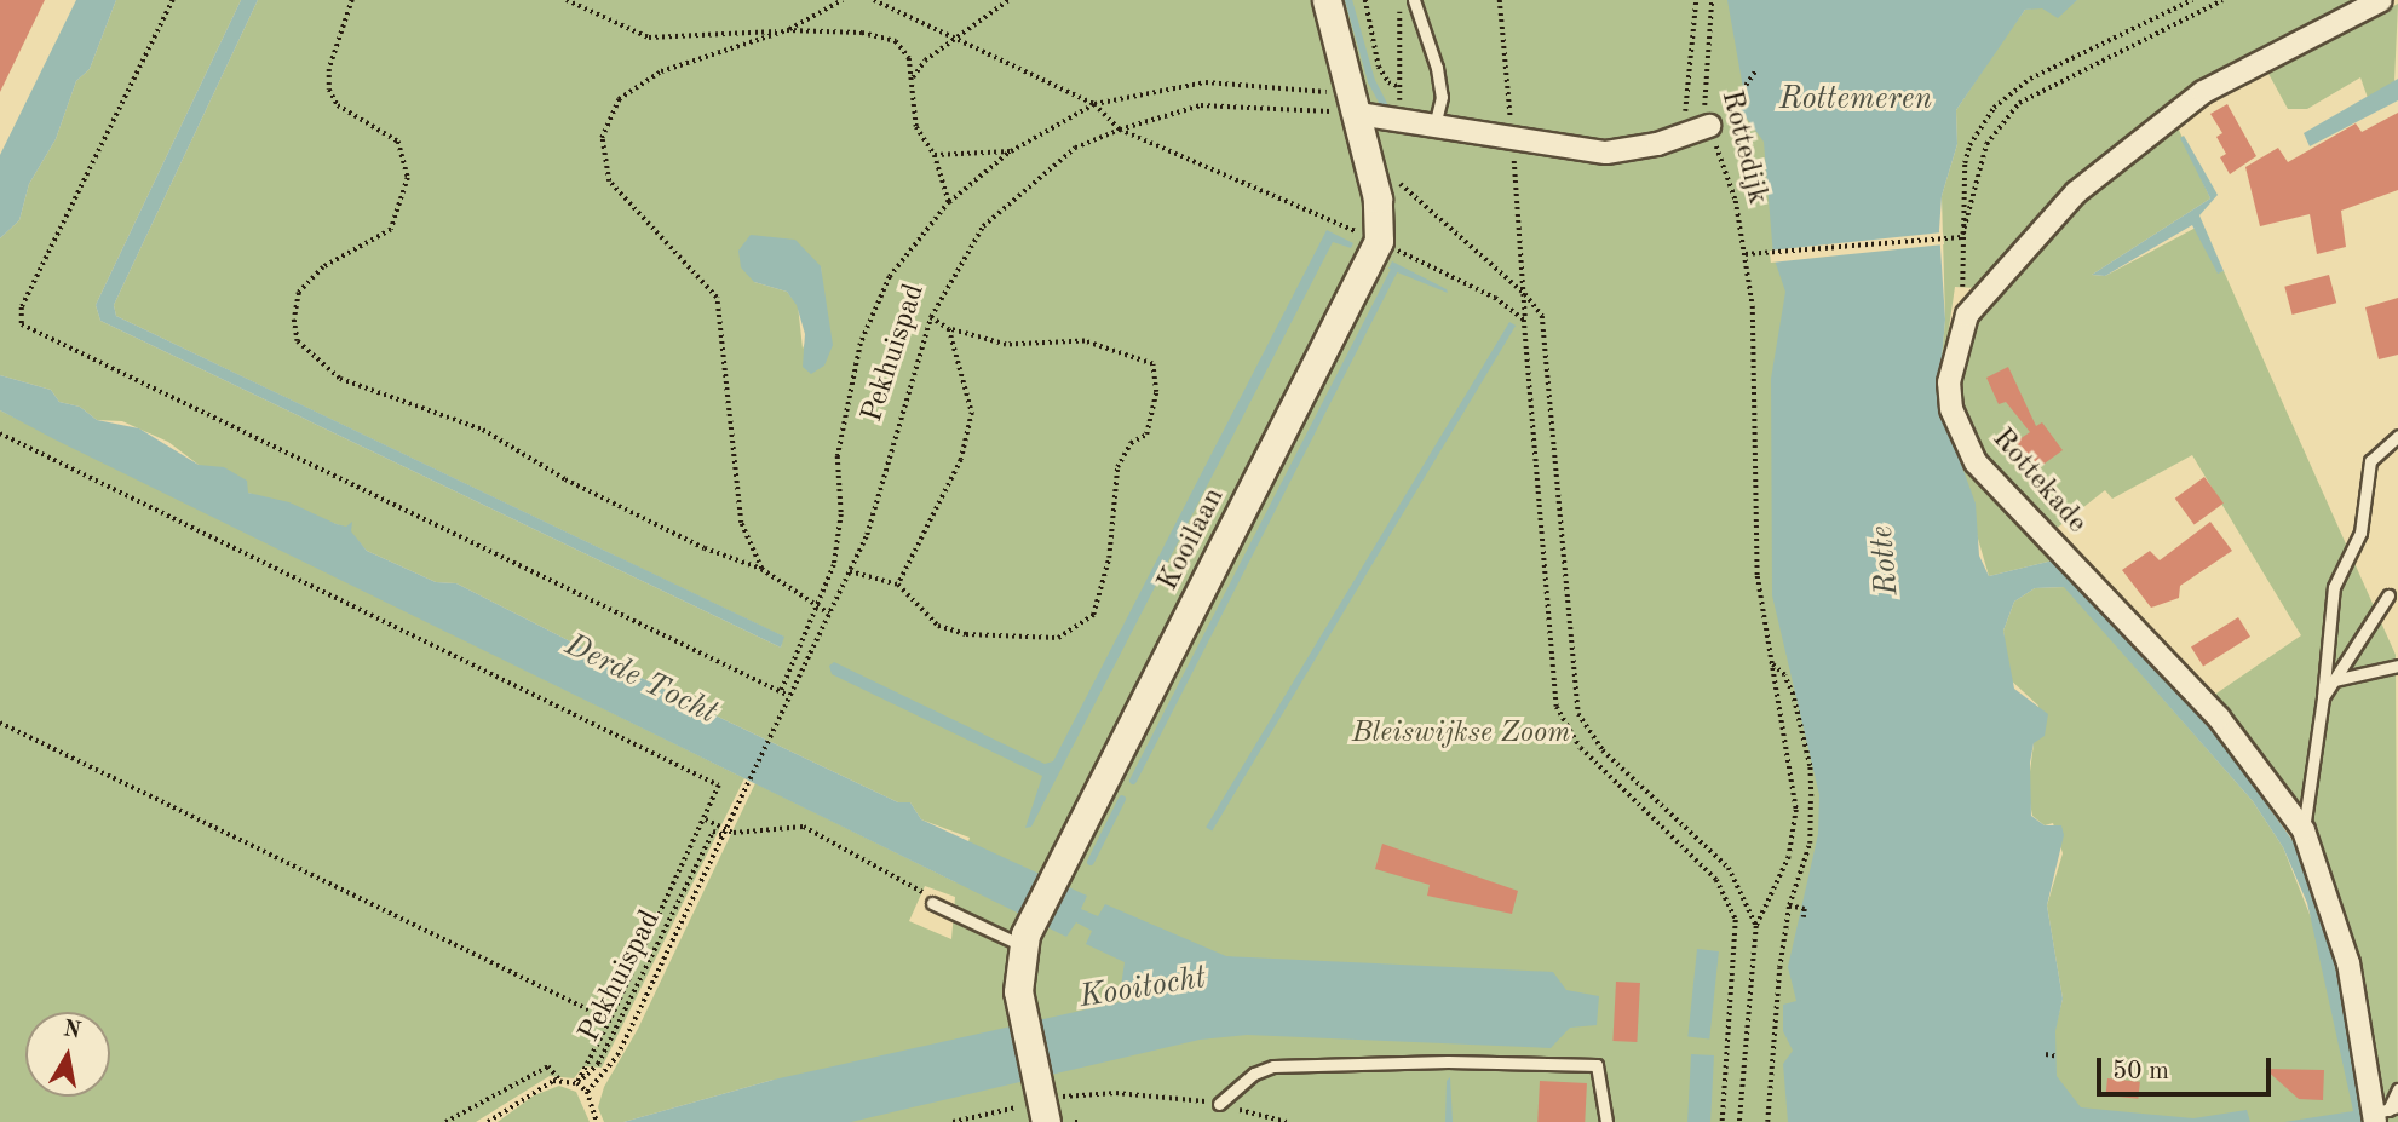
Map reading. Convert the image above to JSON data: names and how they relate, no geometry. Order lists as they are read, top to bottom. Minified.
{"streets":{"street":["Rottekade","Kooilaan"],"path":["Rottedijk","Pekhuispad"]},"crossings":[["Pekhuispad","Kooilaan"]],"water":["Rottemeren","Rotte","Derde Tocht","Kooitocht"],"parks":["Bleiswijkse Zoom"],"scale_bar":"50 m","north":"top"}
